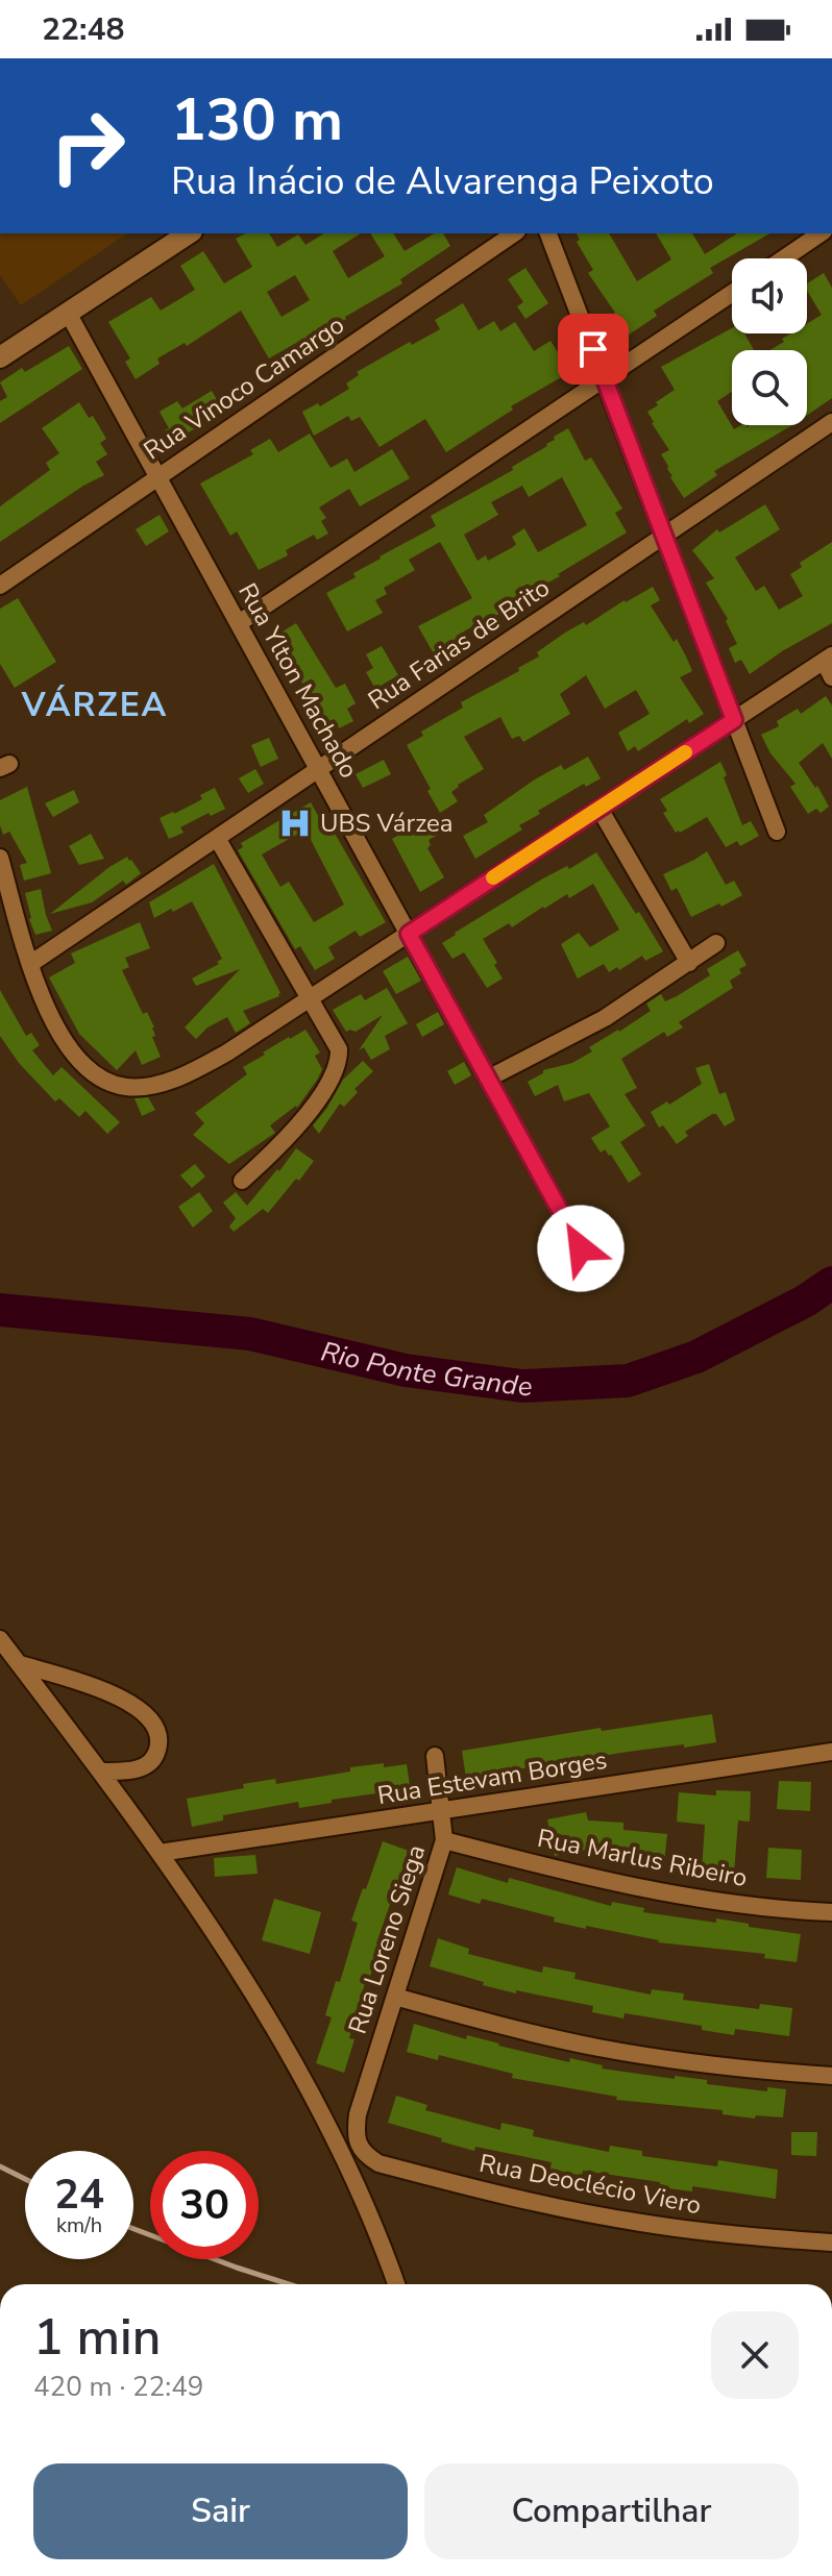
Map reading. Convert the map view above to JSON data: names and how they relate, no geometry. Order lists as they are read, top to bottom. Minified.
{"streets":{"street":["Rua Vinoco Camargo","Rua Farias de Brito","Rua Ylton Machado","Rua Estevam Borges","Rua Marlus Ribeiro","Rua Loreno Siega","Rua Deoclécio Viero"]},"crossings":[["Rua Vinoco Camargo","Rua Ylton Machado"],["Rua Farias de Brito","Rua Ylton Machado"],["Rua Estevam Borges","Rua Loreno Siega"],["Rua Marlus Ribeiro","Rua Loreno Siega"],["Rua Loreno Siega","Rua Deoclécio Viero"]],"districts":["VÁRZEA"],"water":["Rio Ponte Grande"],"places":{"hospital":["UBS Várzea"]},"page":{"status":"22:48","turn":["130 m","Rua Inácio de Alvarenga Peixoto"],"speed":"24 km/h","limit":"30","heading":["1 min","420 m · 22:49"],"buttons":["Sair","Compartilhar"]}}
